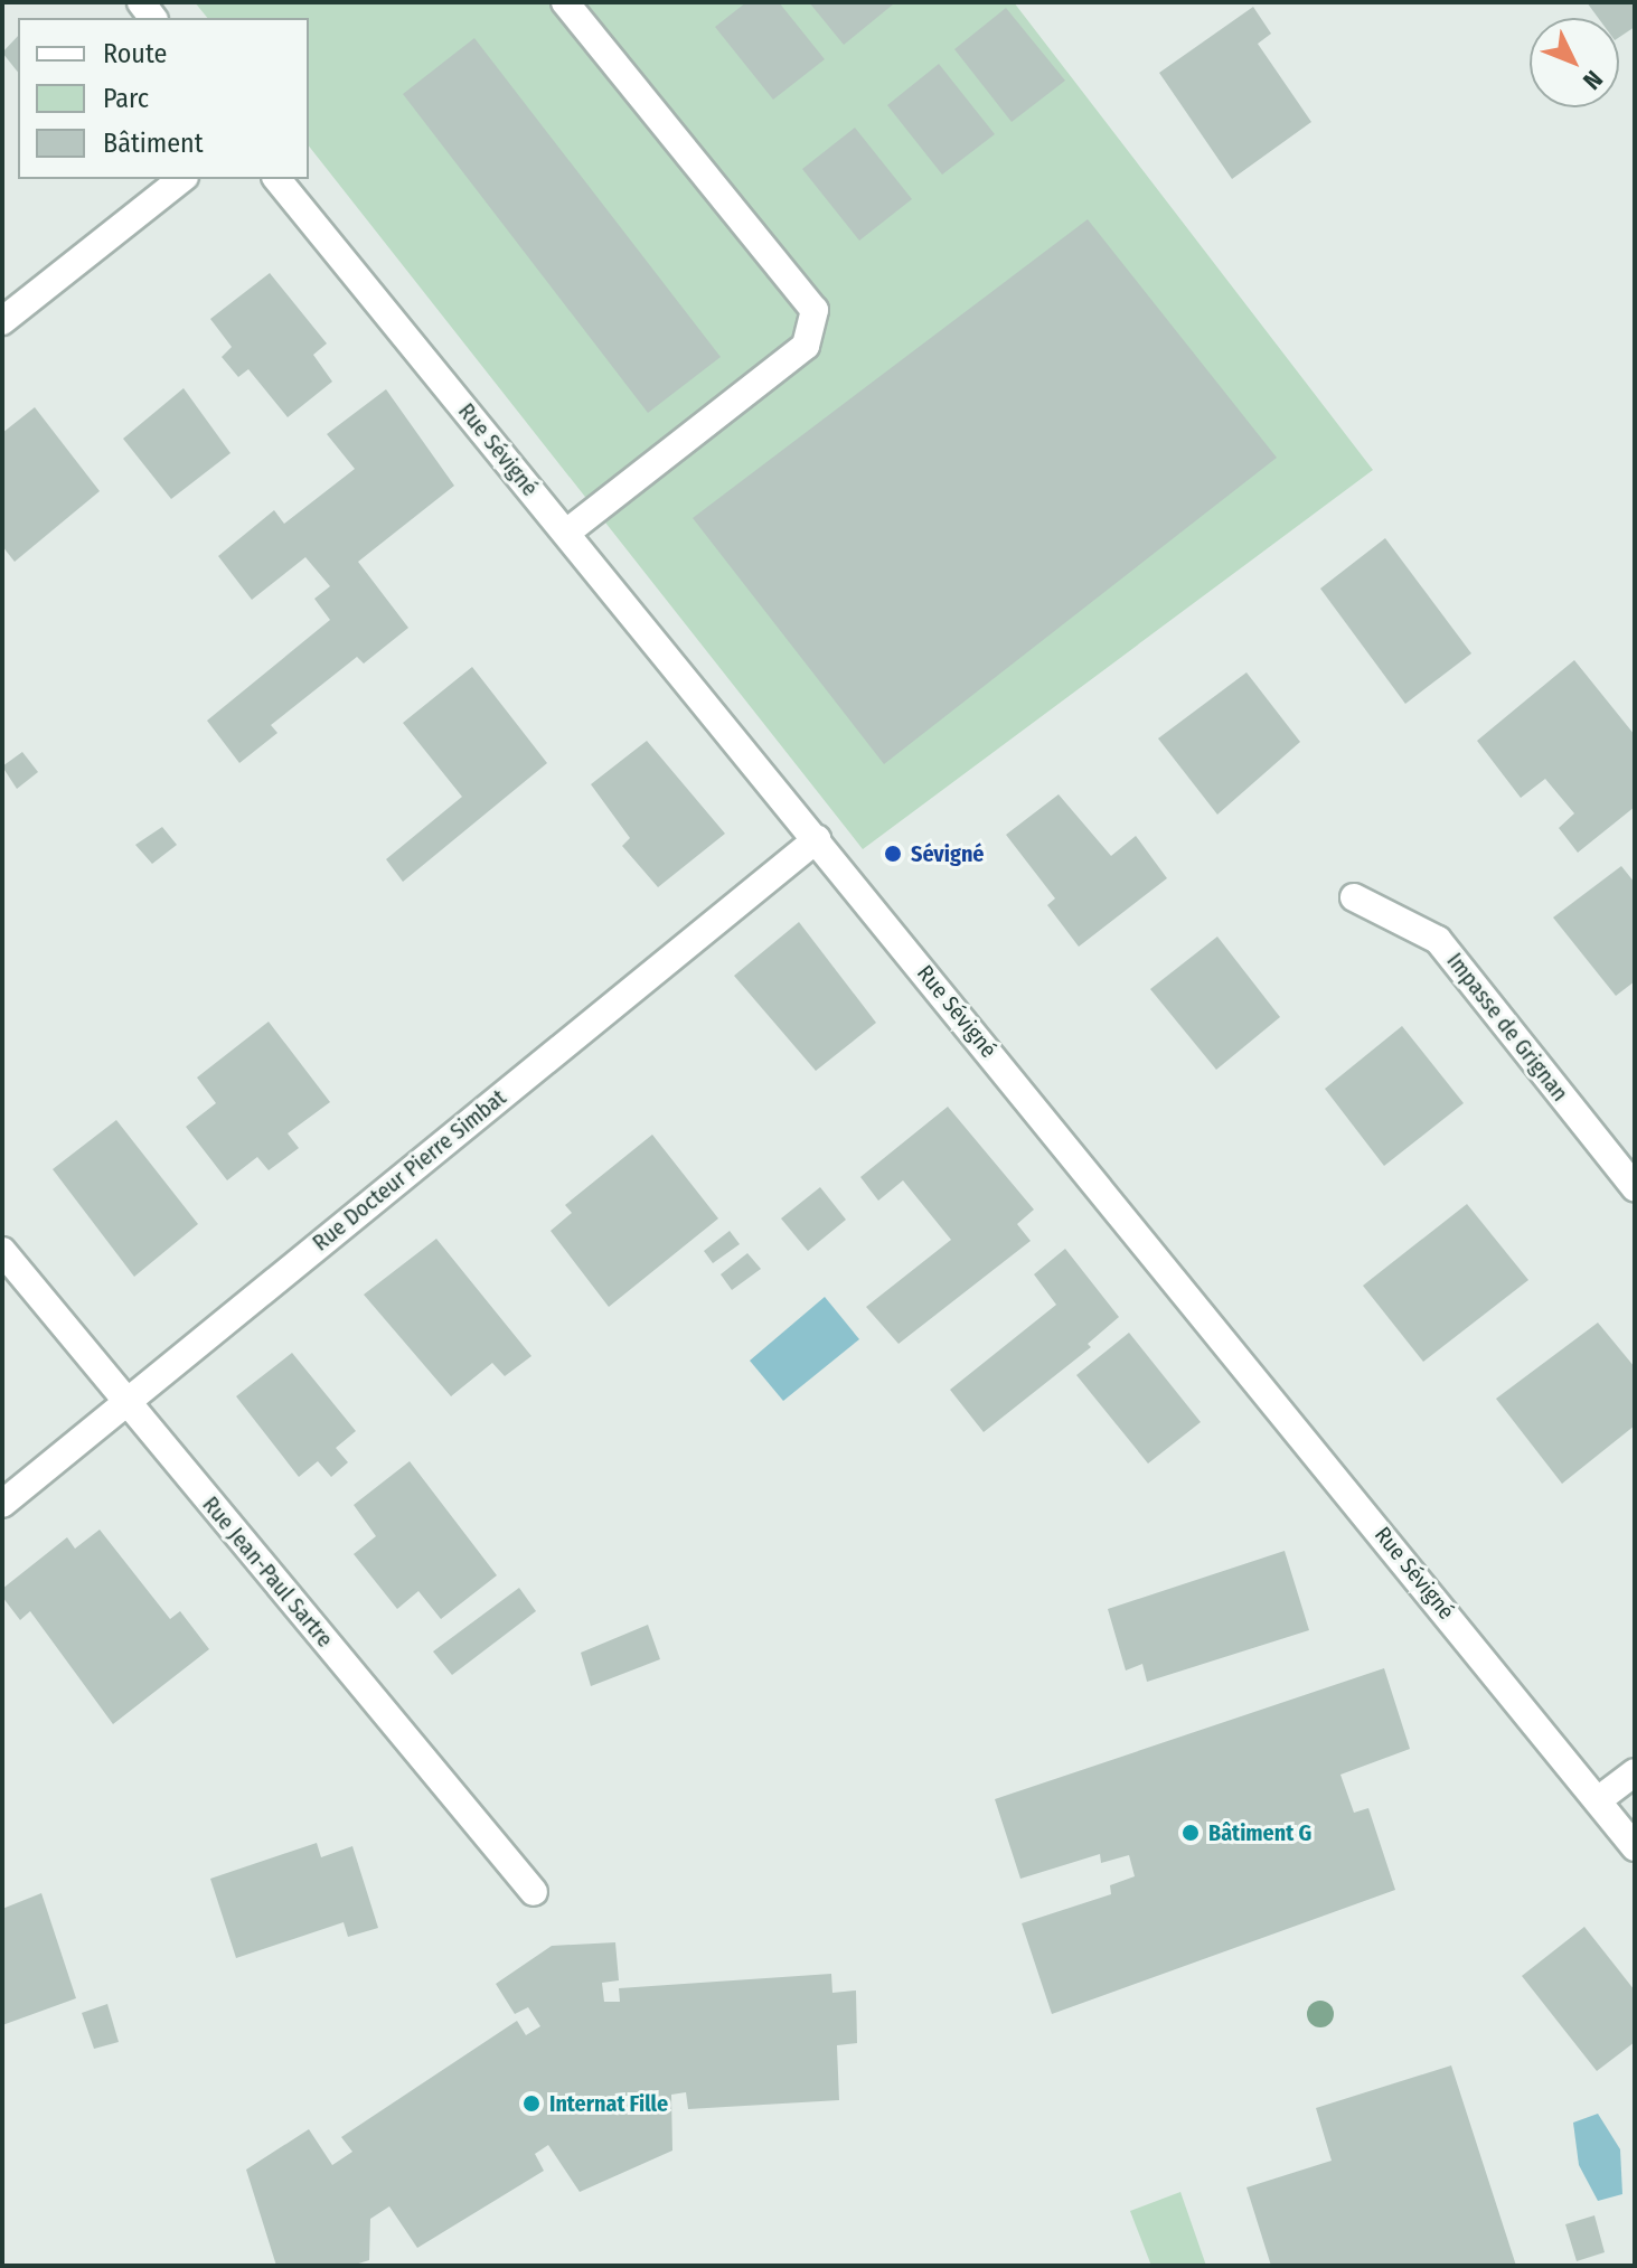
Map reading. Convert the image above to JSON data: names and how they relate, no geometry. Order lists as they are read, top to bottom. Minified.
{"streets":{"street":["Rue Sévigné","Impasse de Grignan","Rue Docteur Pierre Simbat","Rue Jean-Paul Sartre"]},"crossings":[["Rue Sévigné","Rue Docteur Pierre Simbat"],["Rue Docteur Pierre Simbat","Rue Jean-Paul Sartre"]],"places":["Sévigné","Bâtiment G","Internat Fille"],"legend":["Route","Parc","Bâtiment"],"north":"bottom right"}
